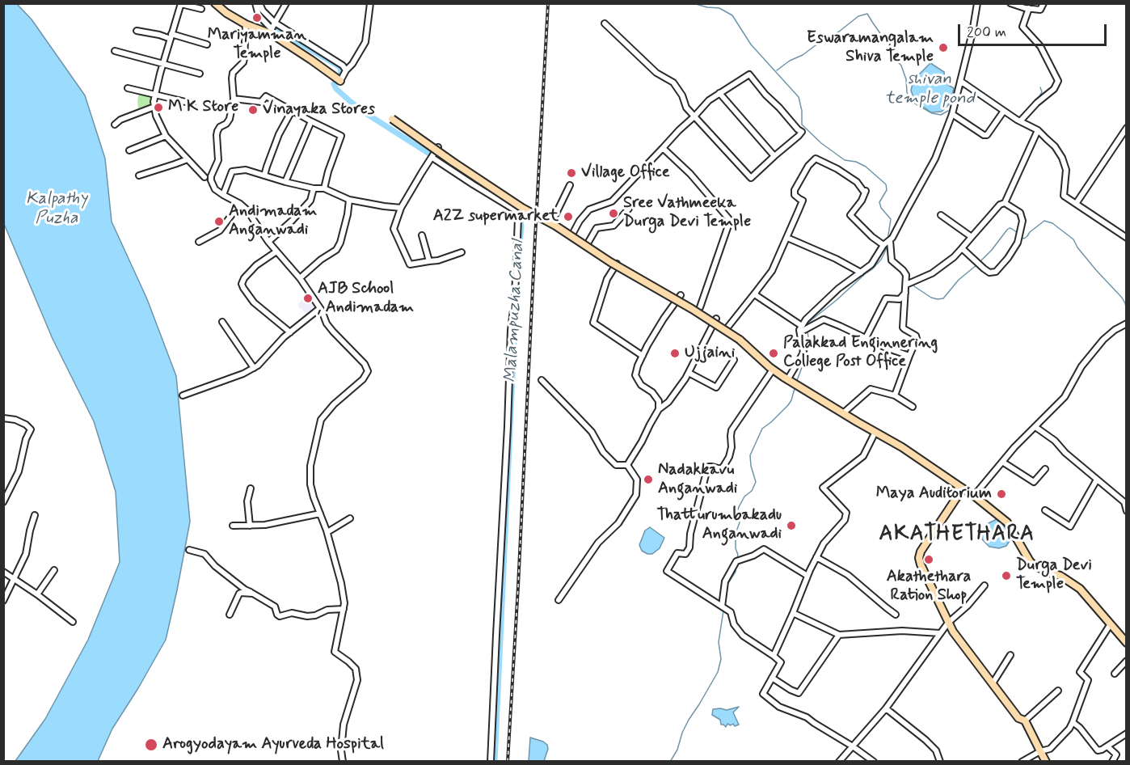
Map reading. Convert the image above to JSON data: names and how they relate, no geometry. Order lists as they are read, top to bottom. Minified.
{"districts":["AKATHETHARA"],"water":["shivan temple pond","Kalpathy Puzha","Malampuzha Canal"],"places":["Mariyamman Temple","Eswaramangalam Shiva Temple","M K Store","Vinayaka Stores","Village Office","Sree Vathmeeka Durga Devi Temple","A2Z supermarket","Andimadam Anganwadi","AJB School , Andimadam","Ujjaini","Palakkad Enginnering College Post Office","Nadakkavu Anganwadi","Maya Auditorium","Thatturumbakadu Anganwadi","Akathethara Ration Shop","Durga Devi Temple","Arogyodayam Ayurveda Hospital"],"scale_bar":"200 m"}
